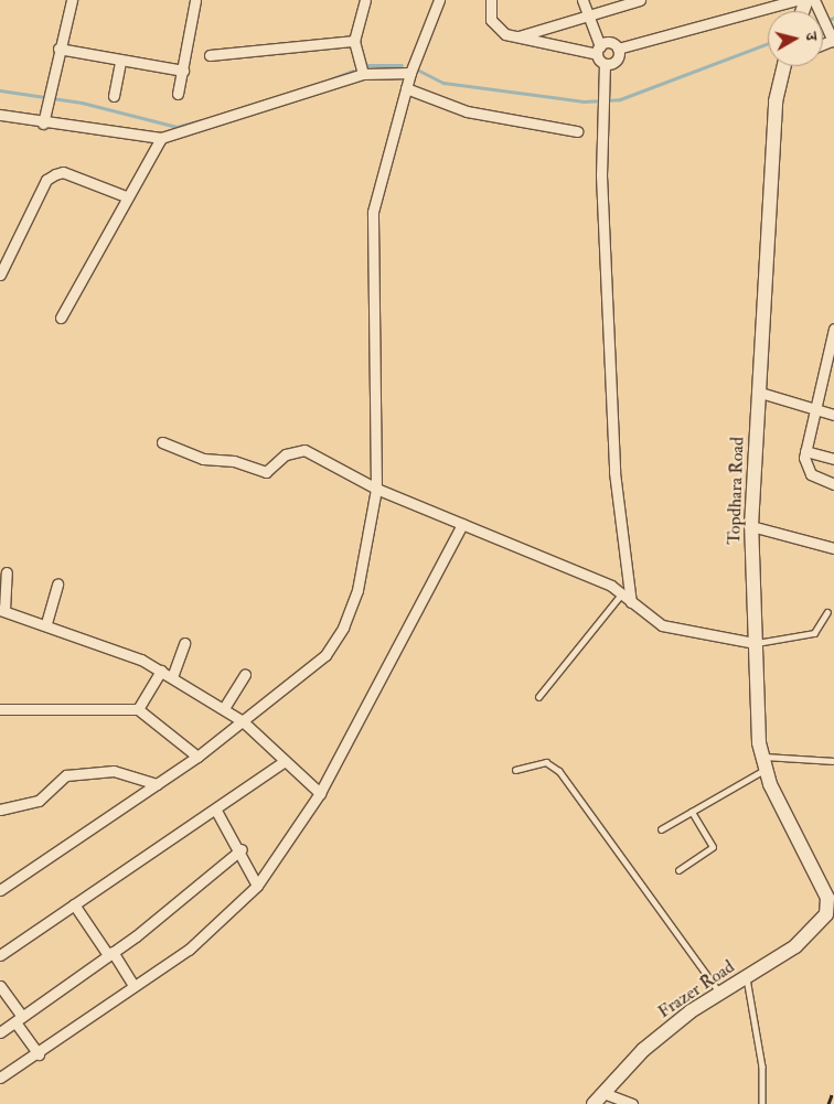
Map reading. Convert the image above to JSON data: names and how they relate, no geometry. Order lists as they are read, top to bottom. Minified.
{"streets":{"street":["Topdhara Road","Frazer Road"]},"crossings":[["Topdhara Road","Frazer Road"]],"north":"right"}
